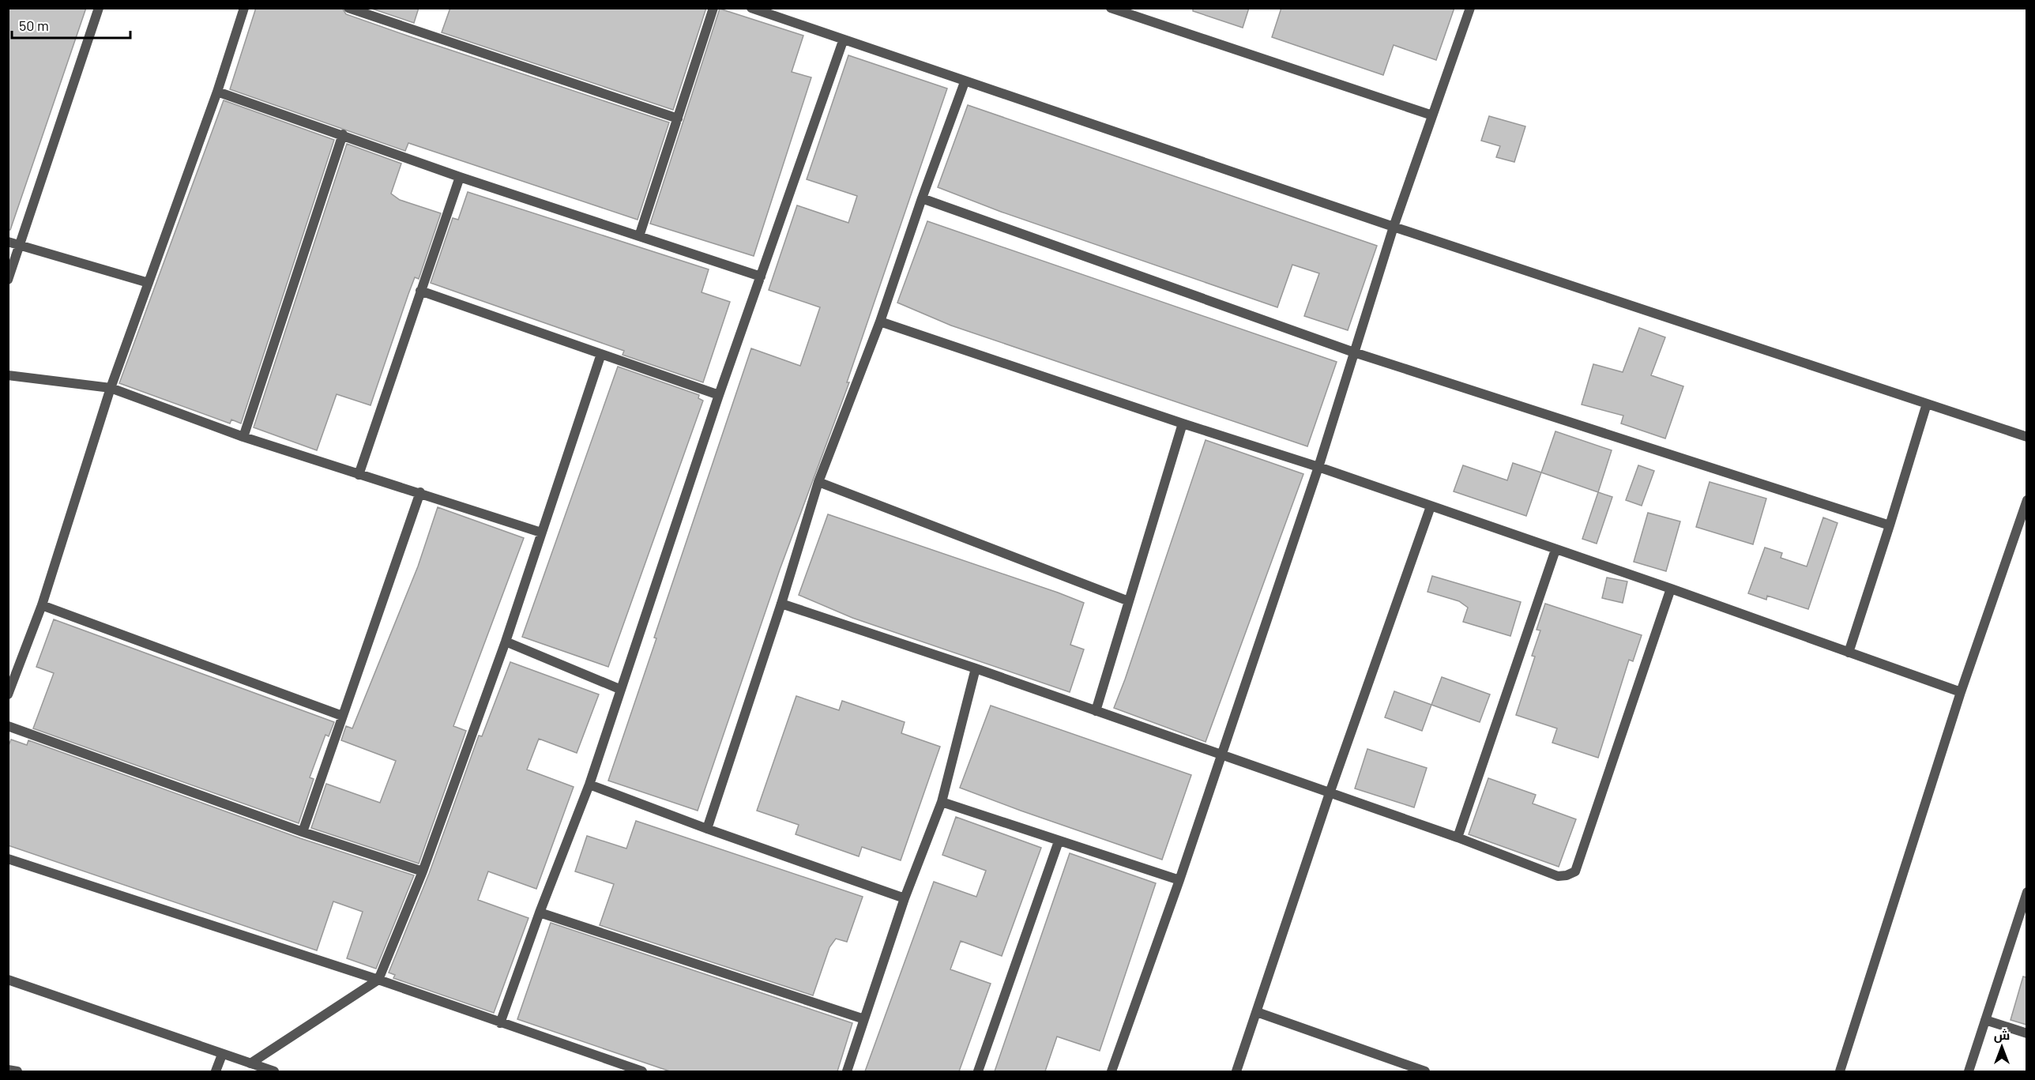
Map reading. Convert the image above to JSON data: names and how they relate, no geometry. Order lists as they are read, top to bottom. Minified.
{"scale_bar":"50 m","north":"top"}
